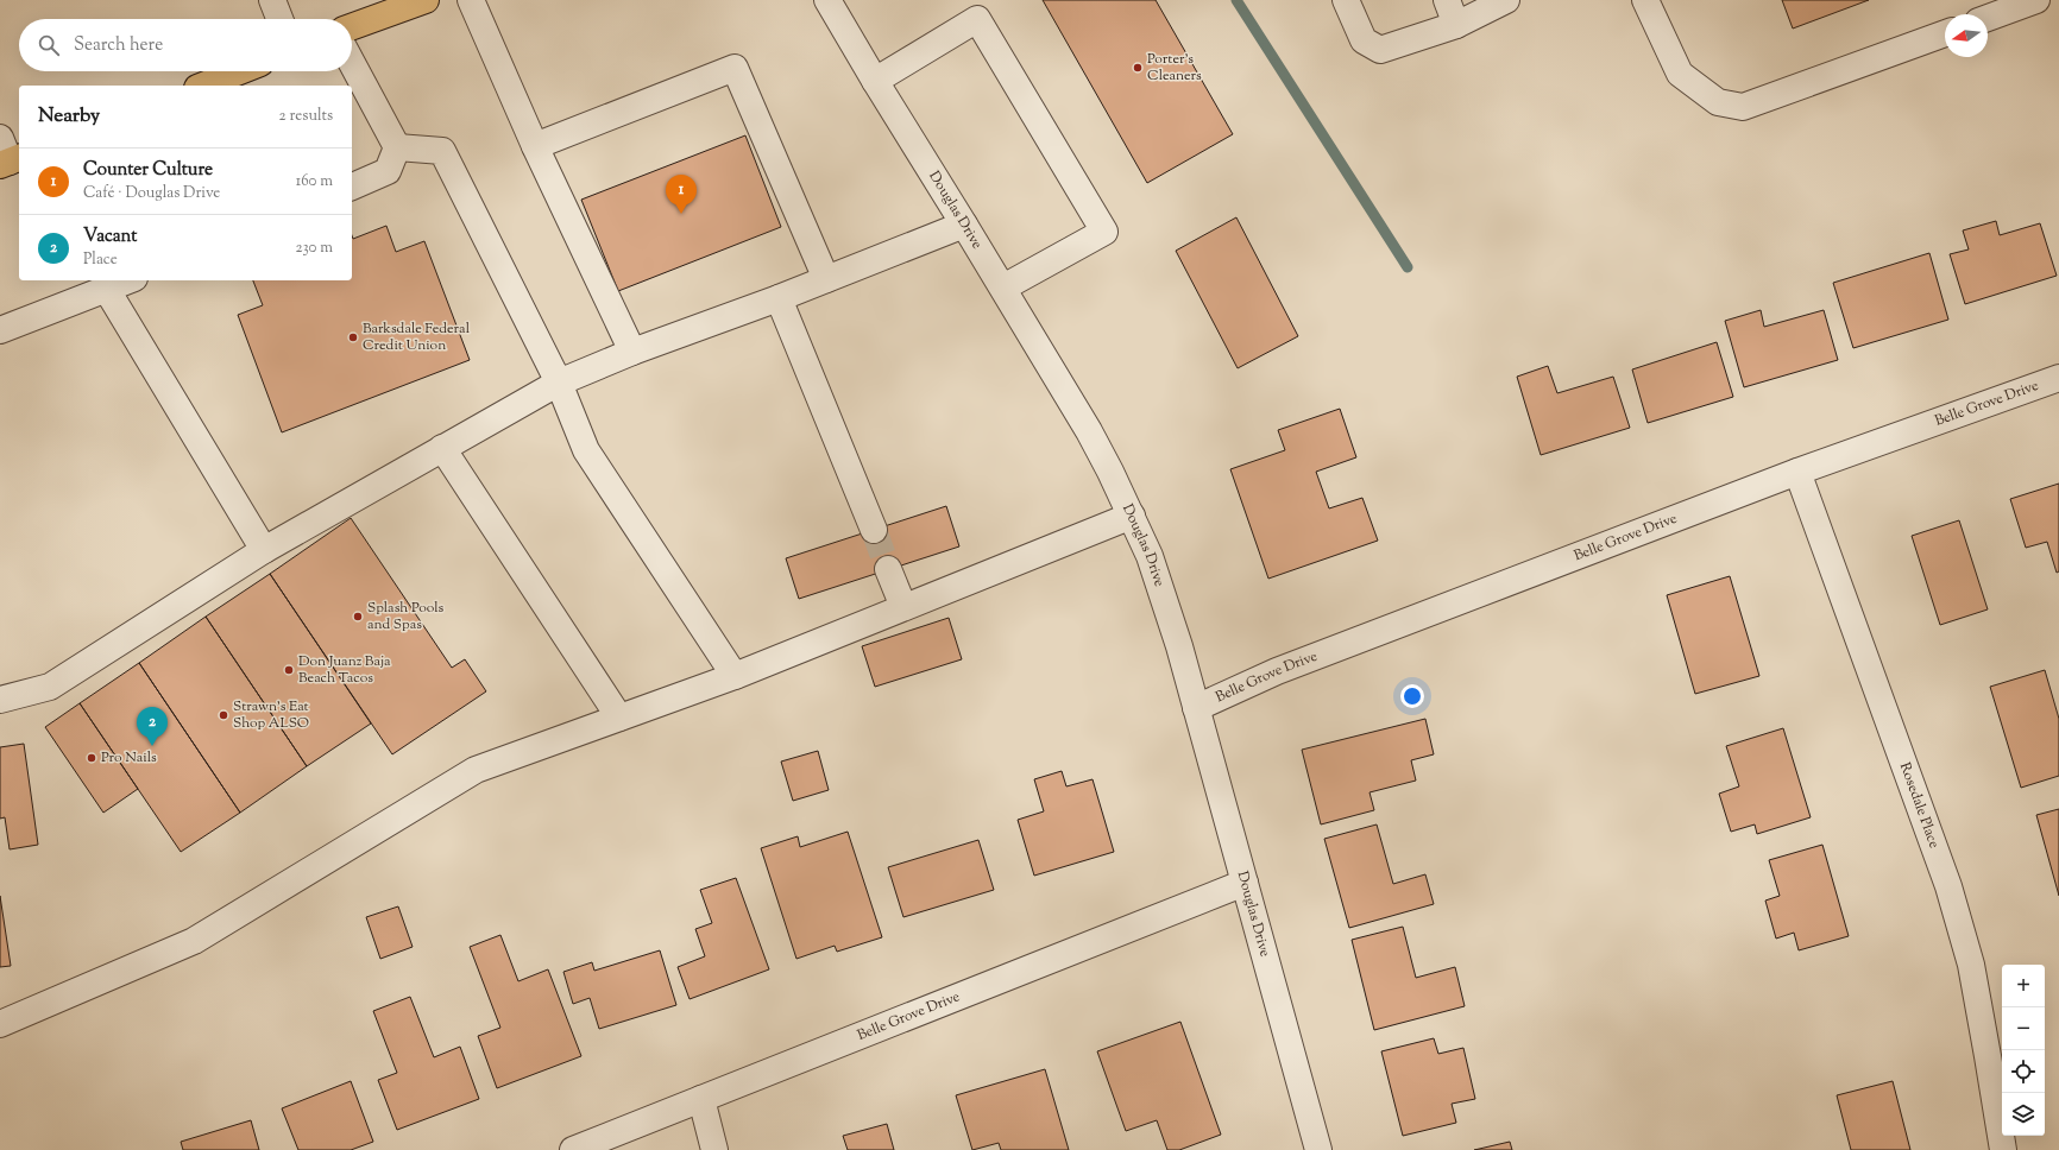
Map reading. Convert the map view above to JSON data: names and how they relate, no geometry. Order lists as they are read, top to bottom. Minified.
{"streets":{"street":["Douglas Drive","Belle Grove Drive","Rosedale Place"]},"crossings":[["Douglas Drive","Belle Grove Drive"],["Belle Grove Drive","Rosedale Place"]],"places":["Porter's Cleaners","Barksdale Federal Credit Union","Splash Pools and Spas","Don Juanz Baja Beach Tacos","Strawn's Eat Shop ALSO","Pro Nails"],"north":"left","page":{"search":"Search here","heading":["Nearby","2 results"],"list":[{"mark":"1","name":"Counter Culture","note":"Café · Douglas Drive","value":"160 m"},{"mark":"2","name":"Vacant","note":"Place","value":"230 m"}],"pins":["1","2"],"map_buttons":["+","−"]}}
